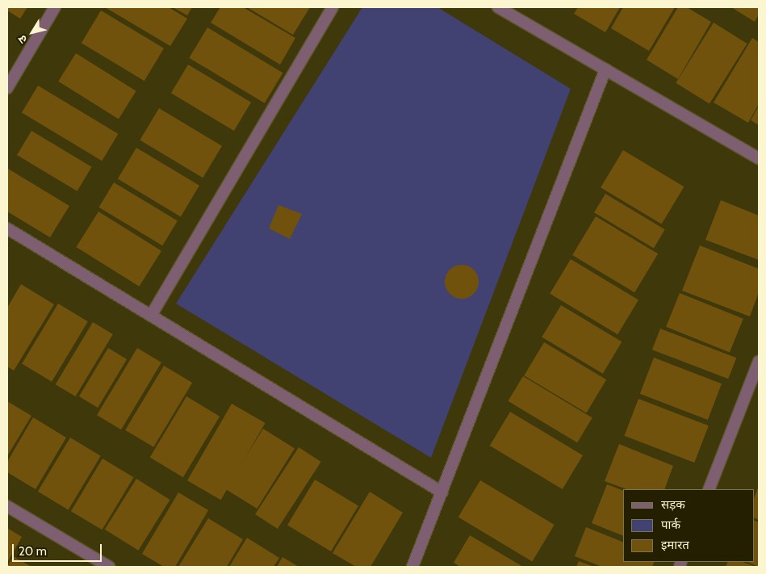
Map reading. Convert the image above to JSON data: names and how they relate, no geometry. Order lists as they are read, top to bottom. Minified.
{"legend":["सड़क","पार्क","इमारत"],"scale_bar":"20 m","north":"bottom left"}
